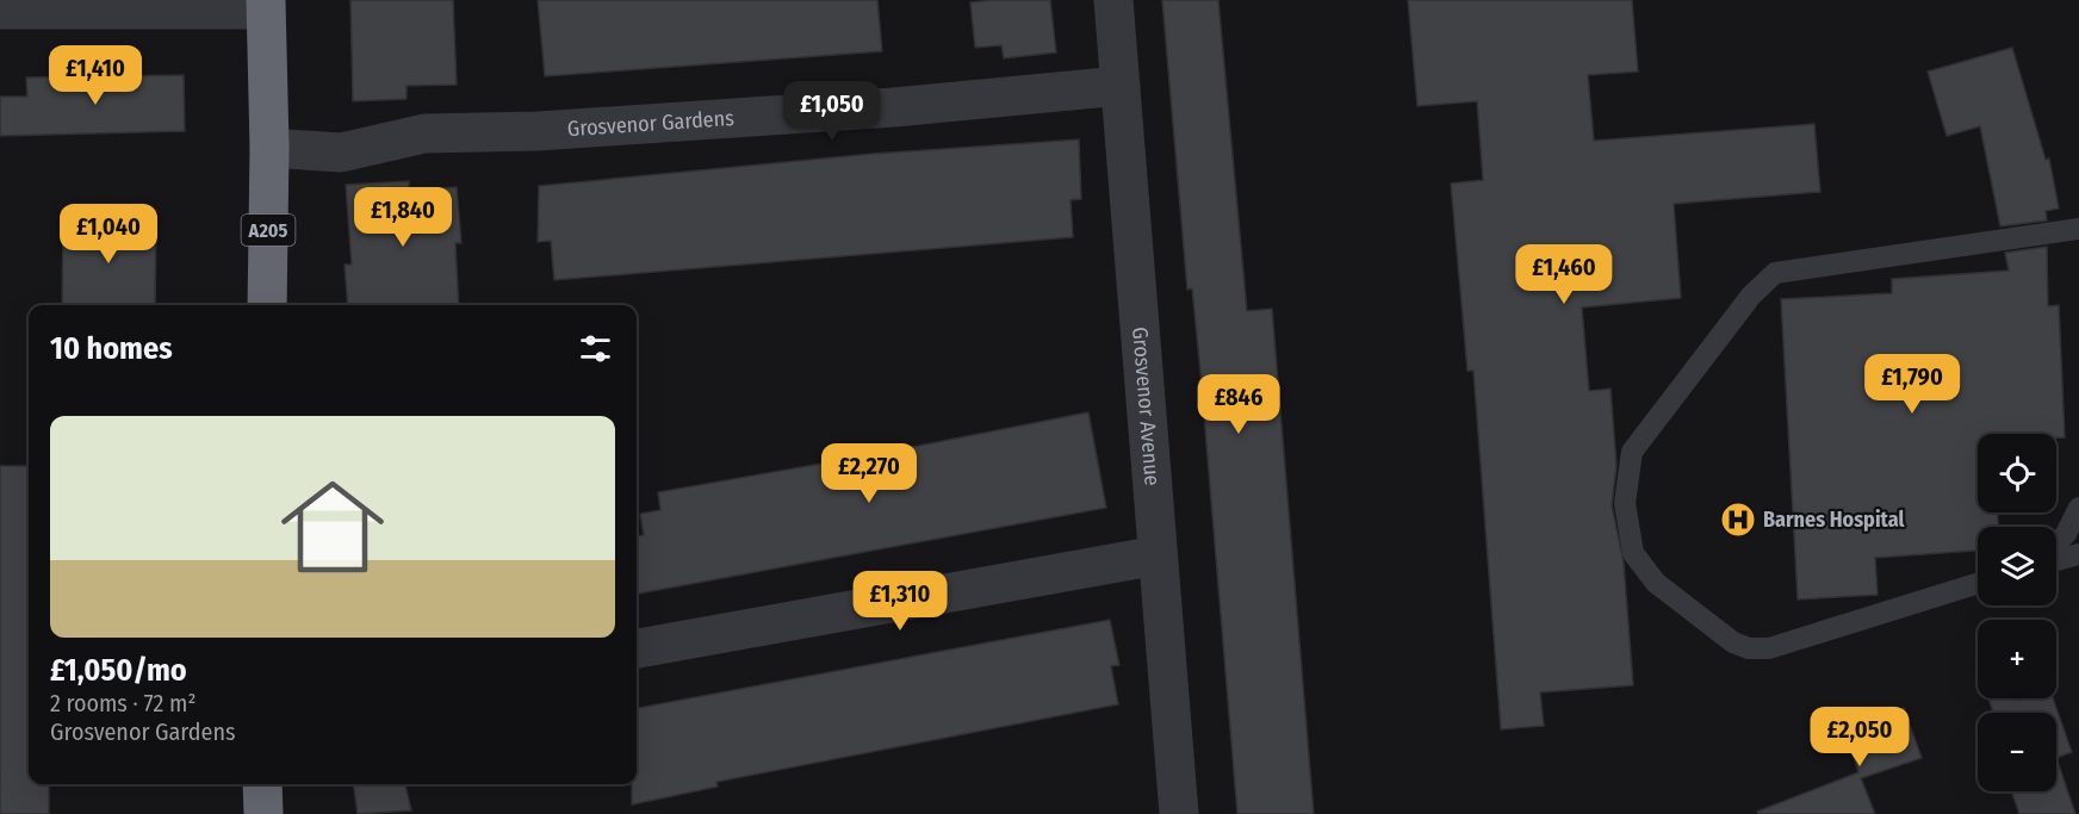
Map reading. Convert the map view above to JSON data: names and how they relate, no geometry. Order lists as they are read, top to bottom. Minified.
{"streets":{"highway":["A205"],"street":["Grosvenor Gardens","Grosvenor Avenue"]},"crossings":[["Grosvenor Gardens","A205"],["Grosvenor Gardens","Grosvenor Avenue"]],"places":{"hospital":["Barnes Hospital"]},"page":{"price":["£1,410","£1,050","£1,840","£1,040","£1,460","£1,790","£846","£2,270","£1,310","£2,050"],"heading":"10 homes","list":[{"name":"£1,050/mo","note":"2 rooms · 72 m² · Grosvenor Gardens"}],"map_buttons":["+","−"]}}
